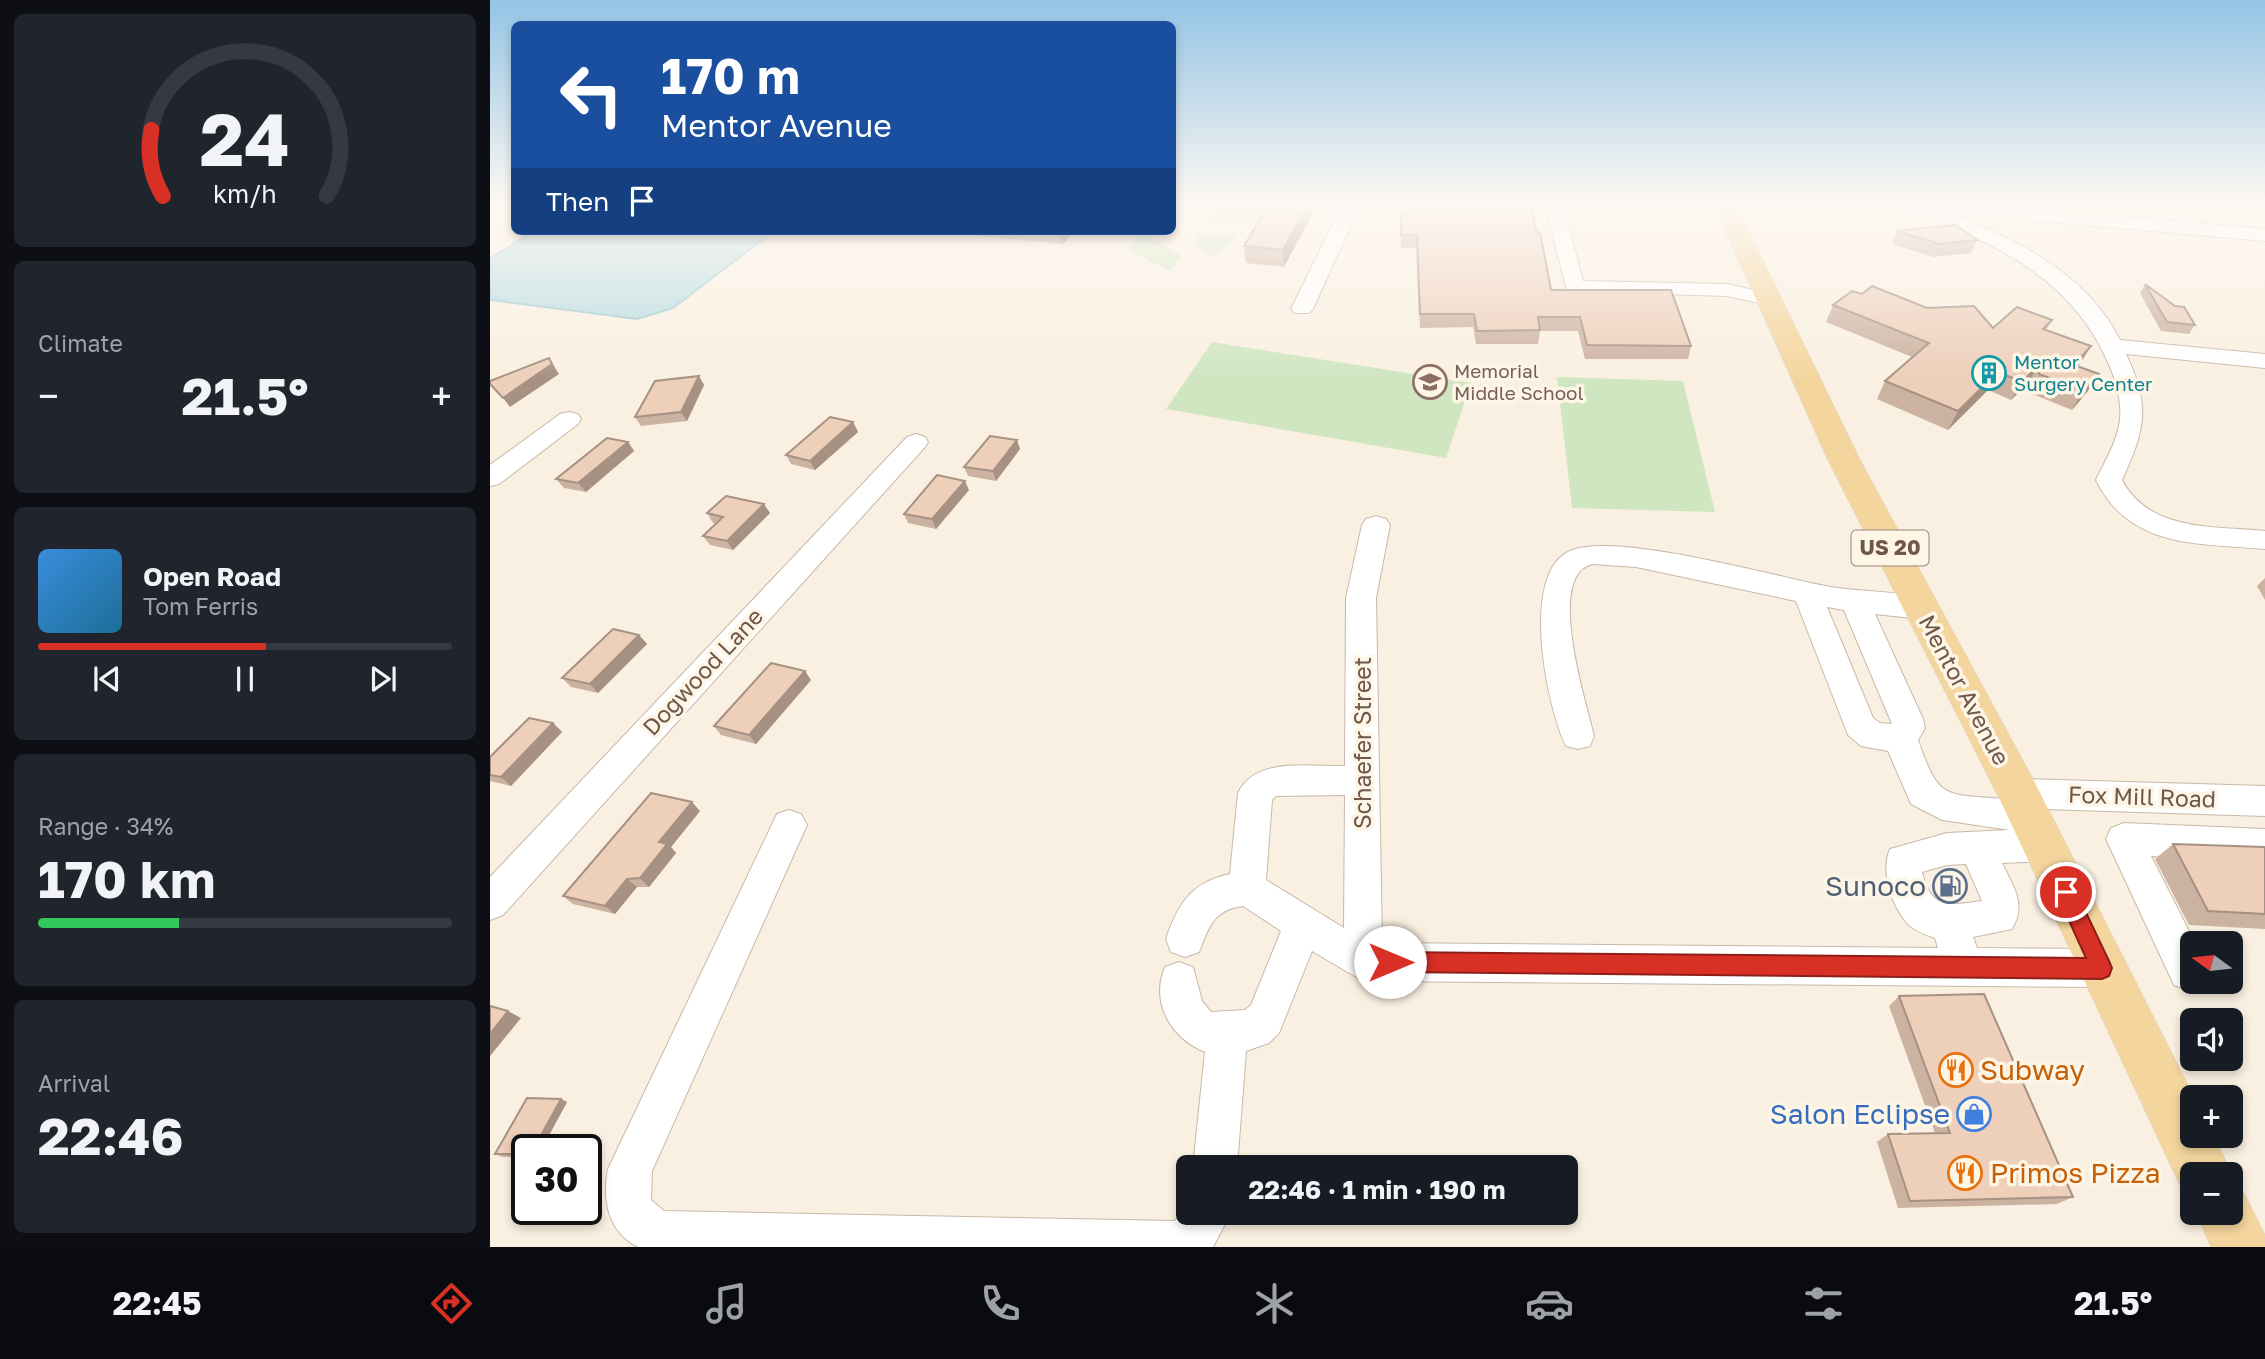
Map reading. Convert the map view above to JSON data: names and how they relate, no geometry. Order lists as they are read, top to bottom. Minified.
{"streets":{"main road":["US 20","Mentor Avenue"],"street":["Dogwood Lane","Schaefer Street","Fox Mill Road"]},"crossings":[["Mentor Avenue","Fox Mill Road"]],"places":{"building":["Mentor Surgery Center"],"school or university":["Memorial Middle School"],"fuel station":["Sunoco"],"restaurant":["Subway","Primos Pizza"],"shop":["Salon Eclipse"]},"north":"left","page":{"turn":["170 m","Mentor Avenue"],"then":"Then","tile":["Climate",["Range · 34%","170 km"],["Arrival","22:46"]],"heat":["−","21.5°","+"],"song":["Open Road","Tom Ferris"],"map_buttons":["+","−"],"limit":"30","trip":"22:46 · 1 min · 190 m","tabs":["22:45","21.5°"],"gauge":["24","km/h"]}}
